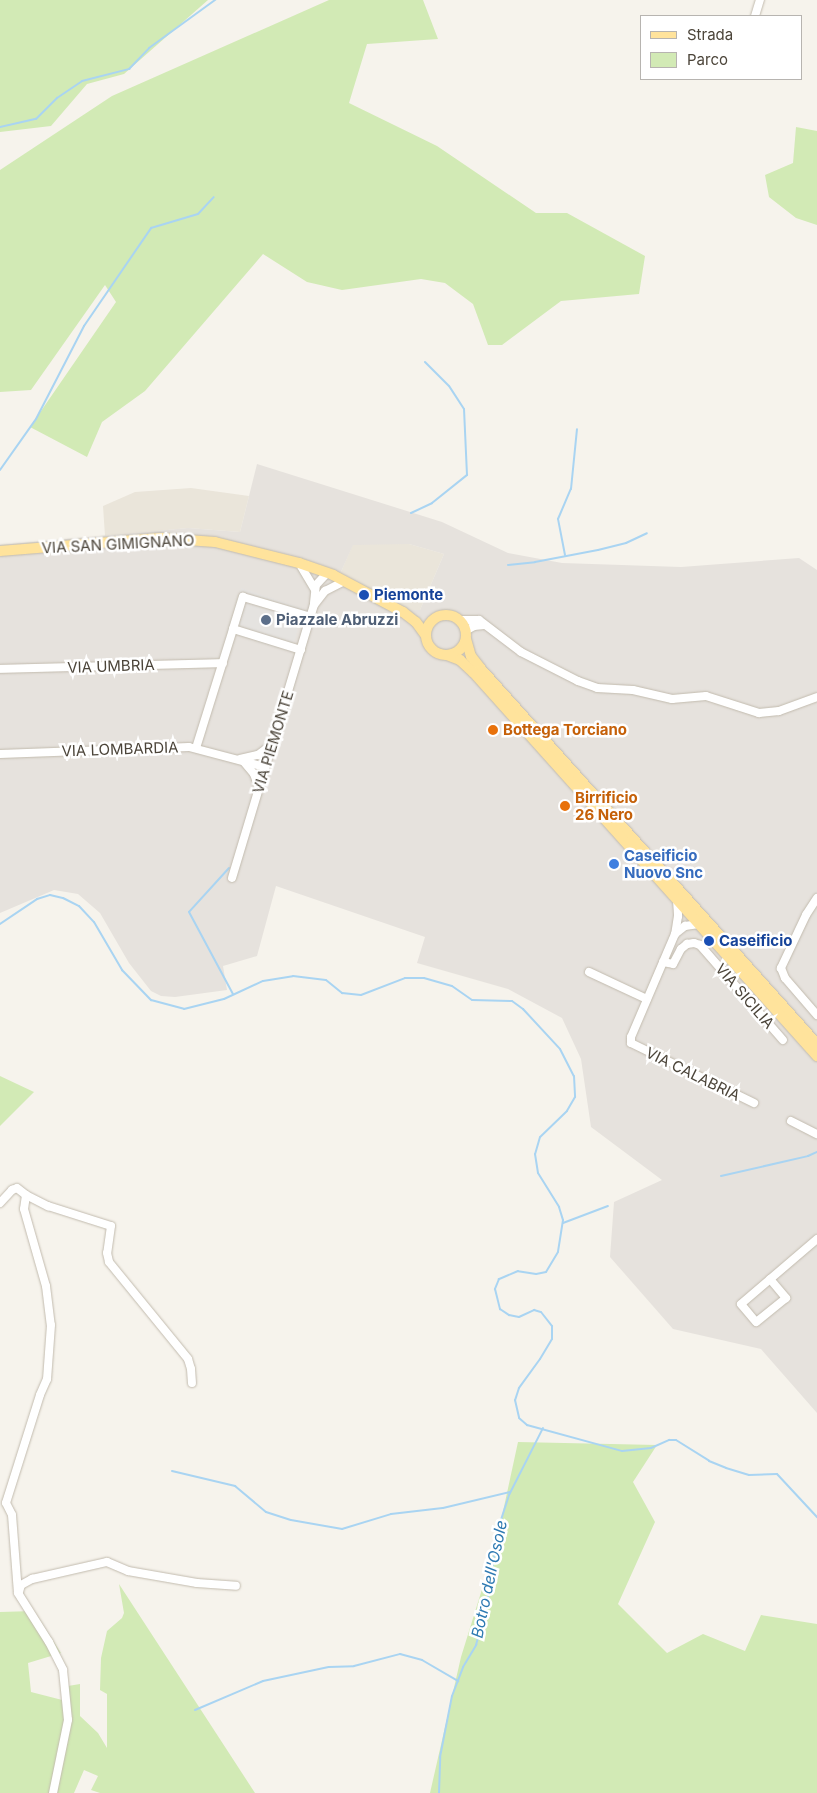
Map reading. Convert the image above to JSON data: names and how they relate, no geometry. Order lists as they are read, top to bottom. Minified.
{"streets":{"main road":["VIA SAN GIMIGNANO"],"street":["VIA UMBRIA","VIA PIEMONTE","VIA LOMBARDIA","VIA SICILIA","VIA CALABRIA"]},"crossings":[["VIA PIEMONTE","VIA LOMBARDIA"],["VIA SICILIA","VIA CALABRIA"]],"water":["Botro dell'Osole"],"places":["Piemonte","Piazzale Abruzzi","Bottega Torciano","Birrificio 26 Nero","Caseificio Nuovo Snc","Caseificio"],"legend":["Strada","Parco"]}
